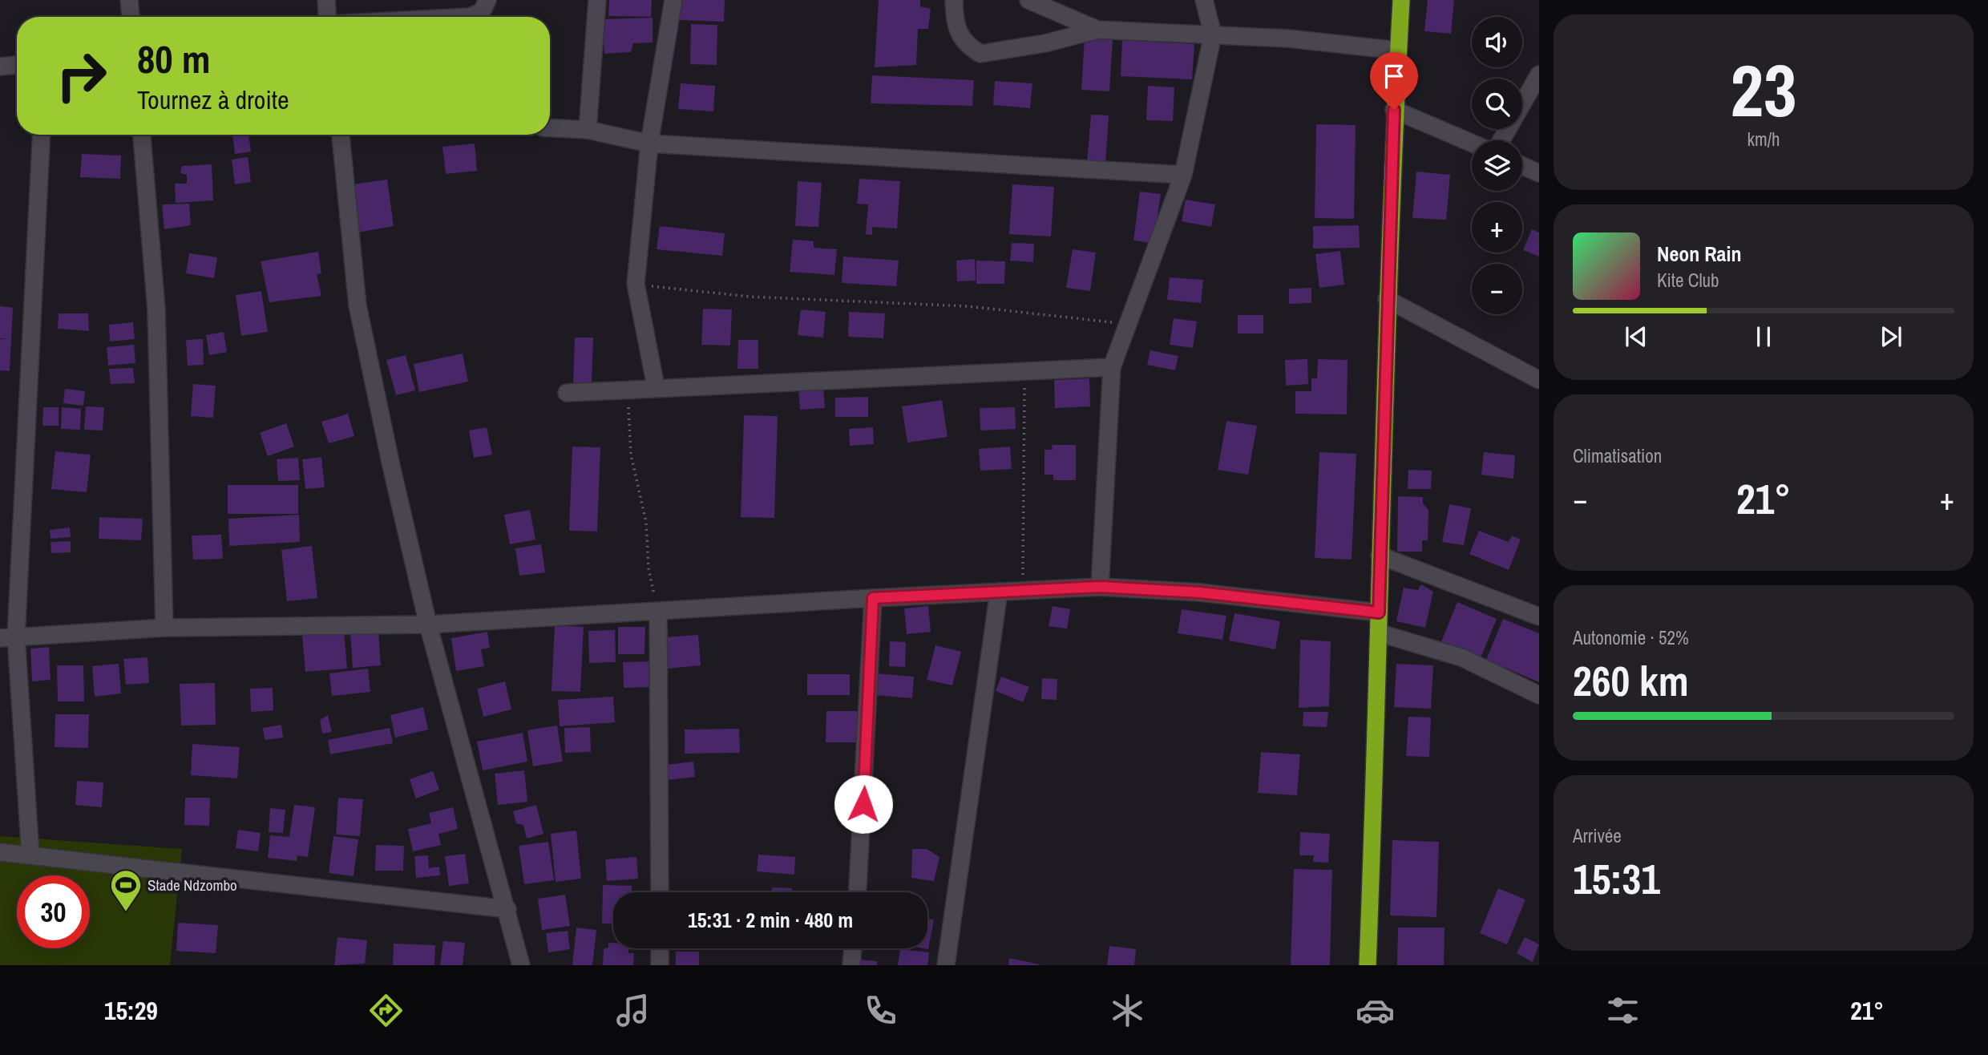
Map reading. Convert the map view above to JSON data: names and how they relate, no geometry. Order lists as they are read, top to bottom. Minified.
{"places":{"sports":["Stade Ndzombo"]},"page":{"tile":[["23","km/h"],"Climatisation",["Autonomie · 52%","260 km"],["Arrivée","15:31"]],"map_buttons":["+","−"],"turn":["80 m","Tournez à droite"],"song":["Neon Rain","Kite Club"],"heat":["−","21°","+"],"limit":"30","trip":"15:31 · 2 min · 480 m","tabs":["15:29","21°"]}}
